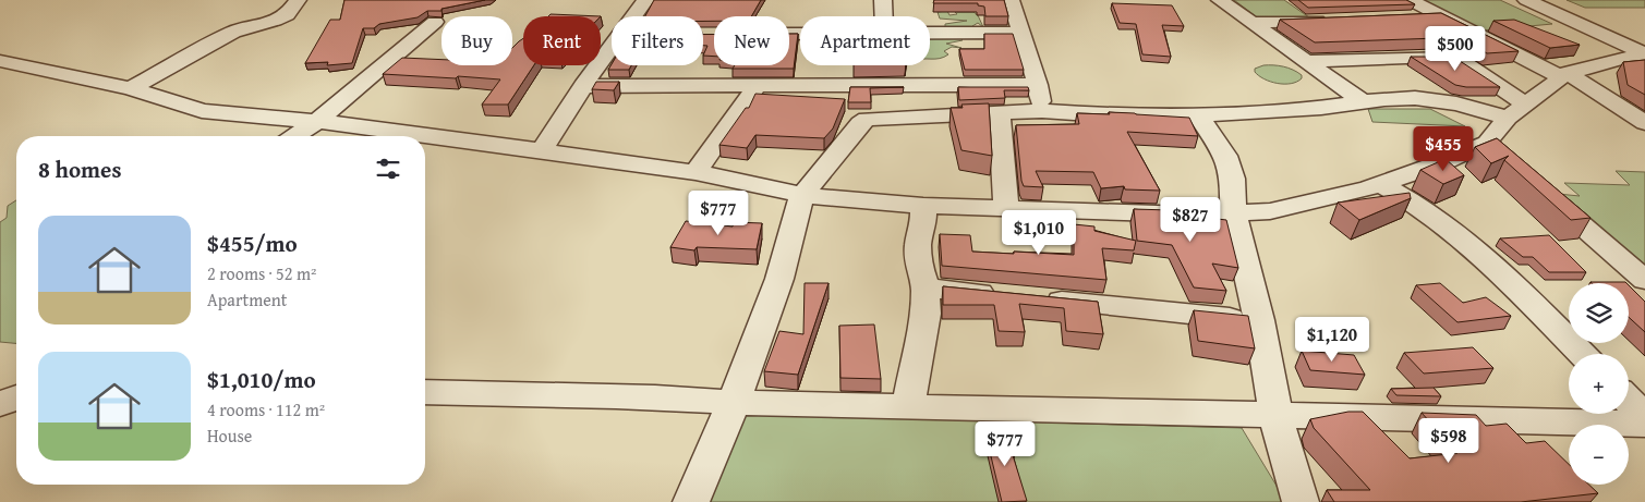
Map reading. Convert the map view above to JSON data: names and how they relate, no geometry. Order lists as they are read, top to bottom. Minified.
{"page":{"chip":["Buy","Rent","Filters","New","Apartment"],"price":["$500","$455","$777","$827","$1,010","$1,120","$598","$777"],"heading":"8 homes","list":[{"name":"$455/mo","note":"2 rooms · 52 m² · Apartment"},{"name":"$1,010/mo","note":"4 rooms · 112 m² · House"}],"map_buttons":["+","−"]}}
